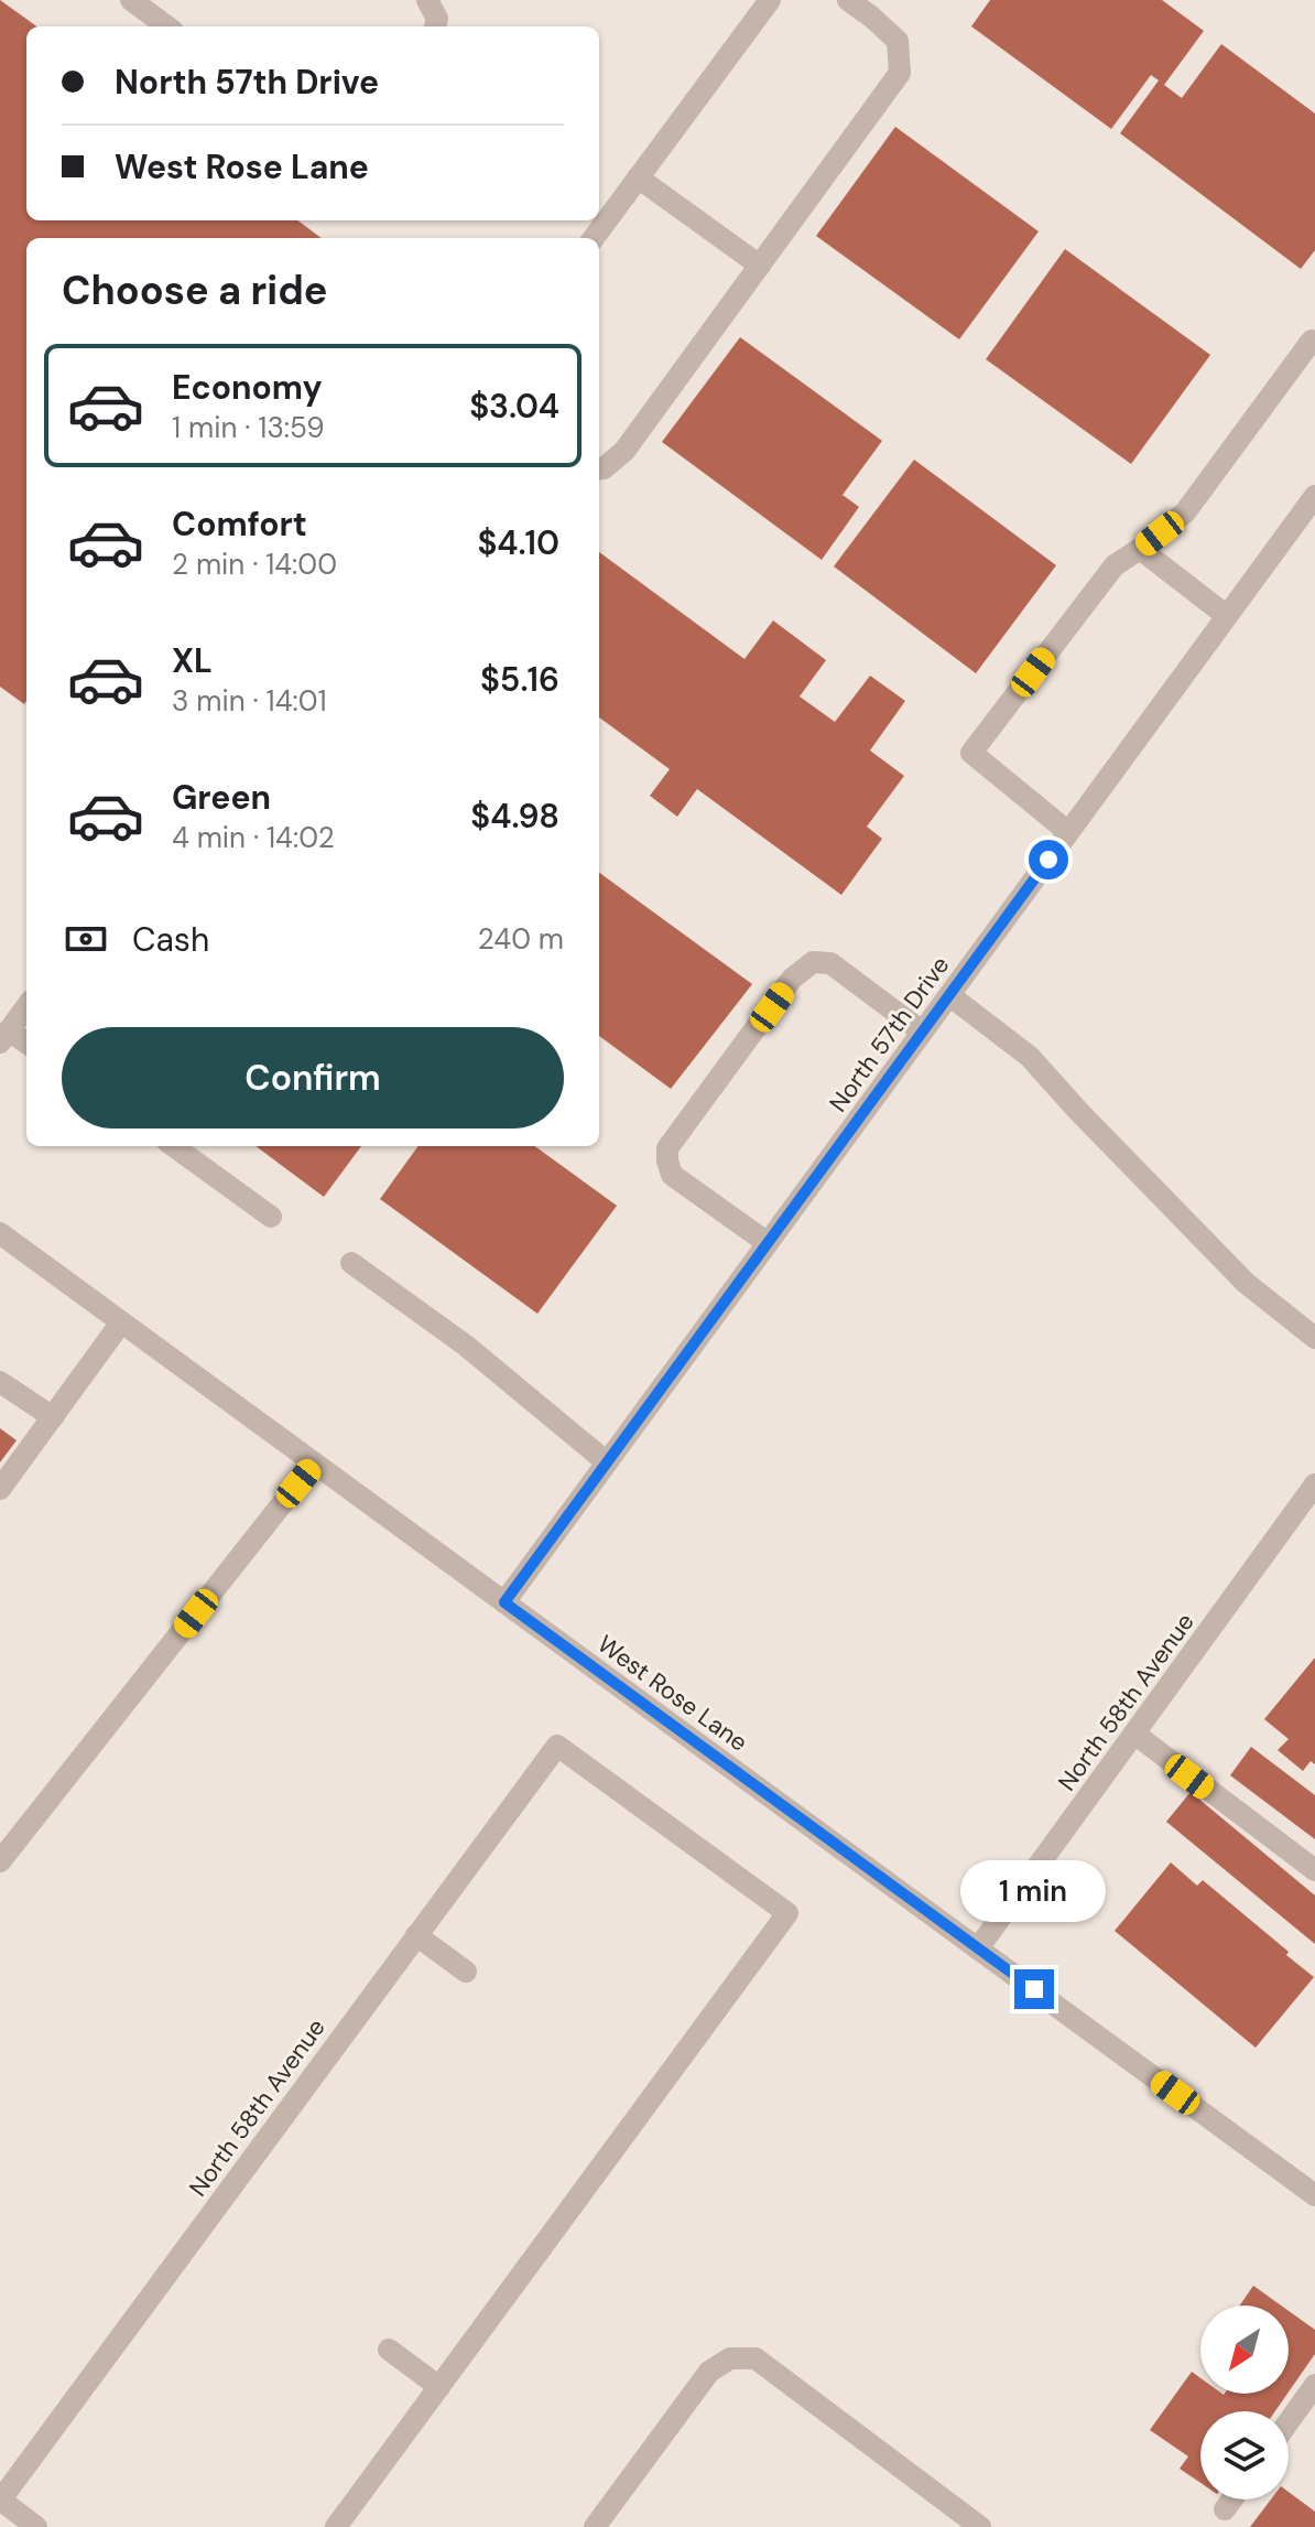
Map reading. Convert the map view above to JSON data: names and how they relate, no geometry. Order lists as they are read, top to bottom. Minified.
{"streets":{"street":["North 57th Drive","West Rose Lane","North 58th Avenue"]},"crossings":[["North 57th Drive","West Rose Lane"],["West Rose Lane","North 58th Avenue"]],"north":"bottom left","page":{"banner":["North 57th Drive","West Rose Lane"],"heading":"Choose a ride","list":[{"name":"Economy","note":"1 min · 13:59","value":"$3.04"},{"name":"Comfort","note":"2 min · 14:00","value":"$4.10"},{"name":"XL","note":"3 min · 14:01","value":"$5.16"},{"name":"Green","note":"4 min · 14:02","value":"$4.98"}],"pay":["Cash","240 m"],"buttons":"Confirm","bubble":"1 min"}}
